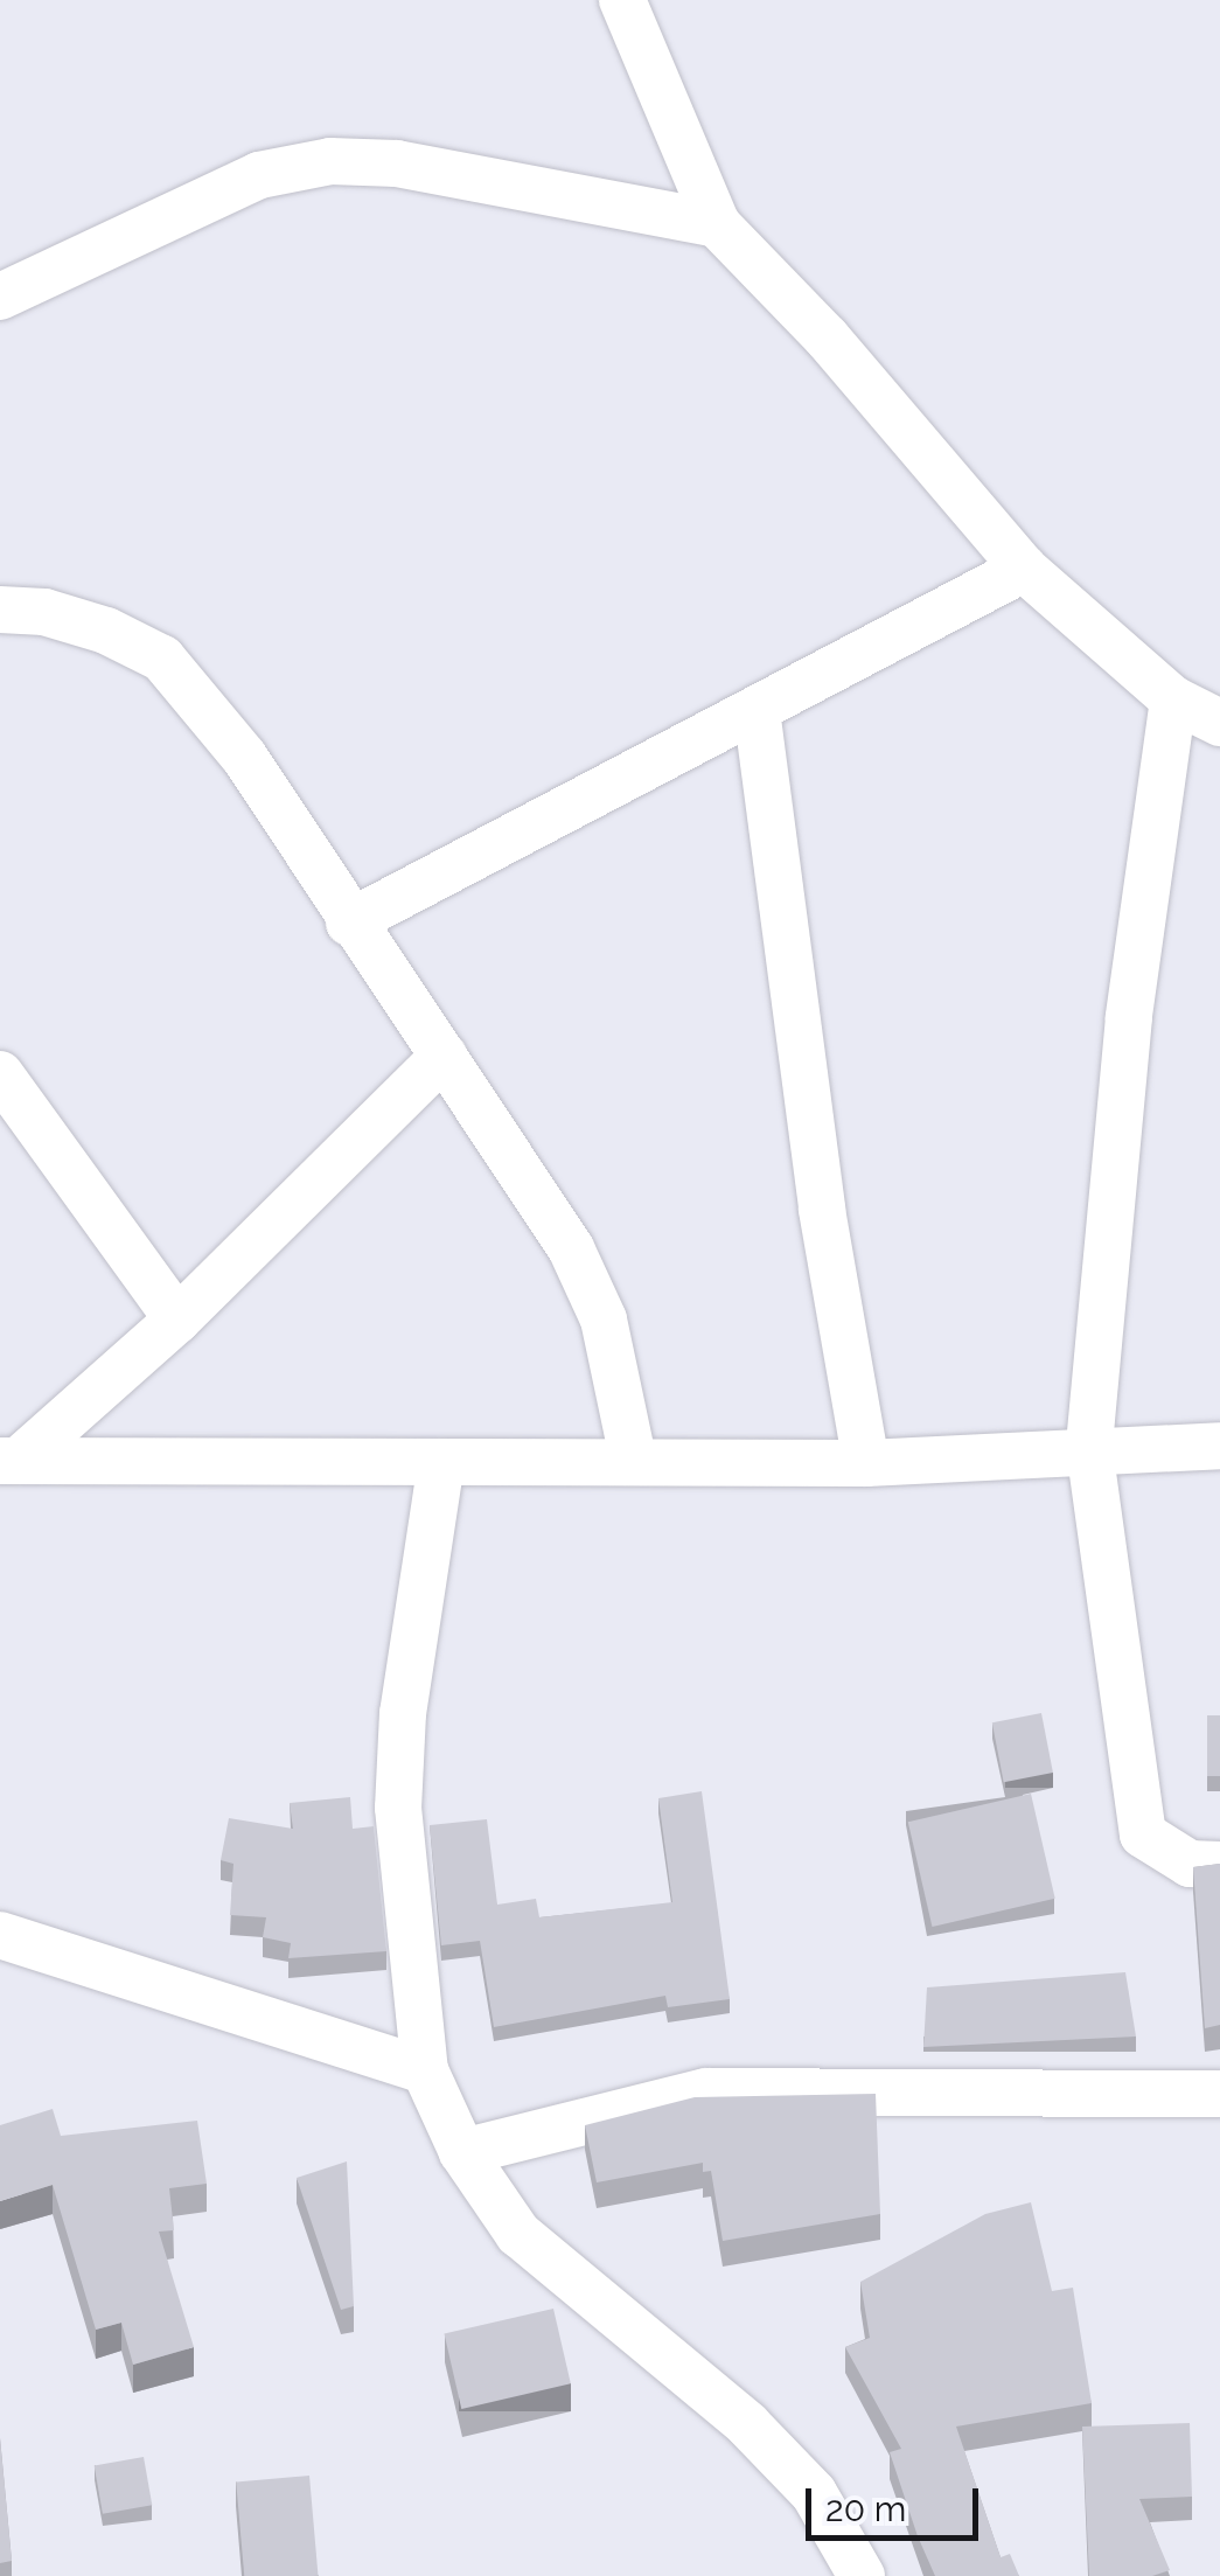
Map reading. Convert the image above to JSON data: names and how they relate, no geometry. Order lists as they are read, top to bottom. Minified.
{"scale_bar":"20 m"}
